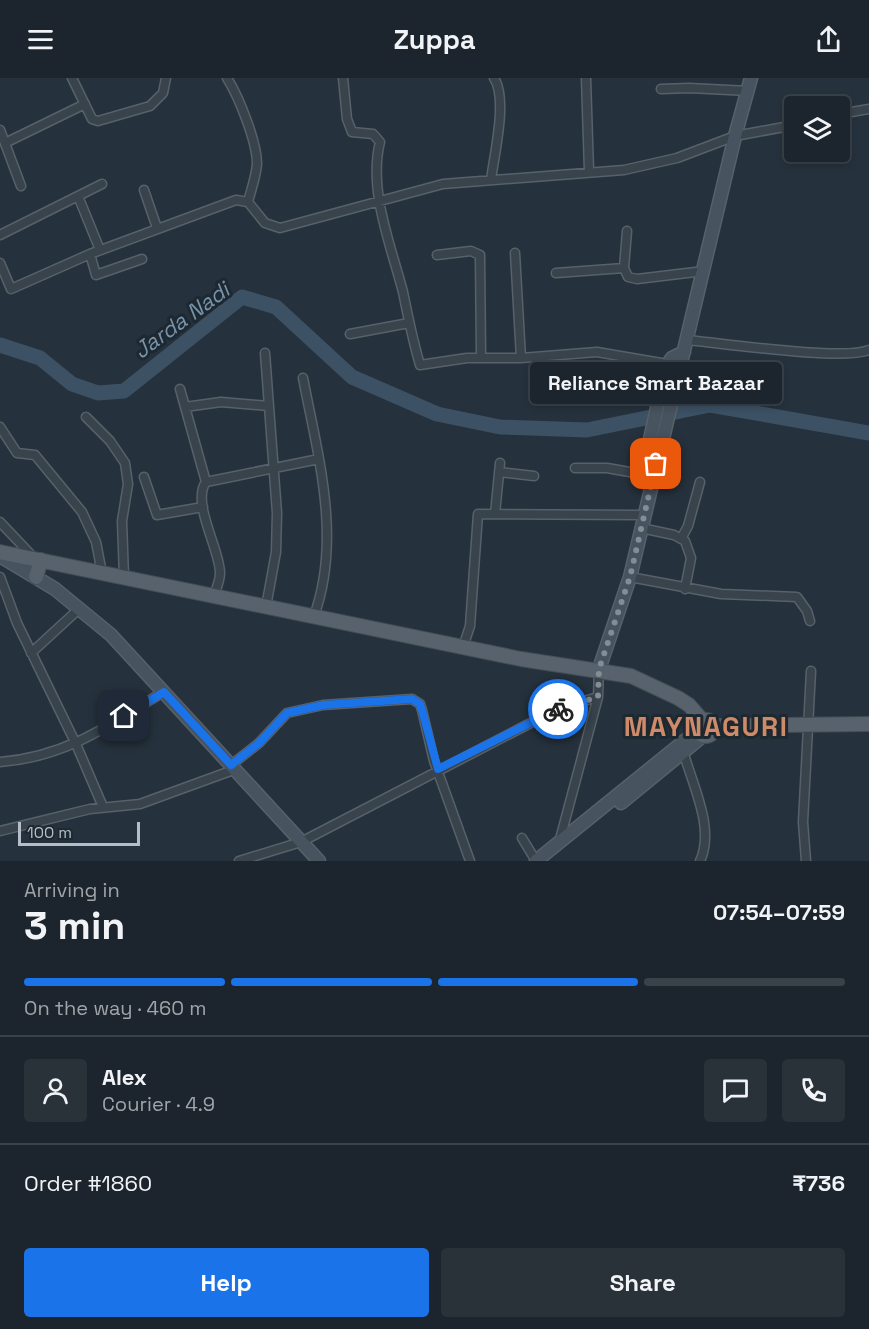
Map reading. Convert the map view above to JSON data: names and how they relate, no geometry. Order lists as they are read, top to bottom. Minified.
{"districts":["MAYNAGURI"],"water":["Jarda Nadi"],"places":["Reliance Smart Bazaar"],"scale_bar":"100 m","page":{"header":"Zuppa","bubble":"Reliance Smart Bazaar","scale":"100 m","heading":["3 min","Arriving in","07:54–07:59"],"panel":["Alex","Courier · 4.9","Order #1860","₹736"],"bar":"On the way · 460 m","buttons":["Help","Share"]}}
